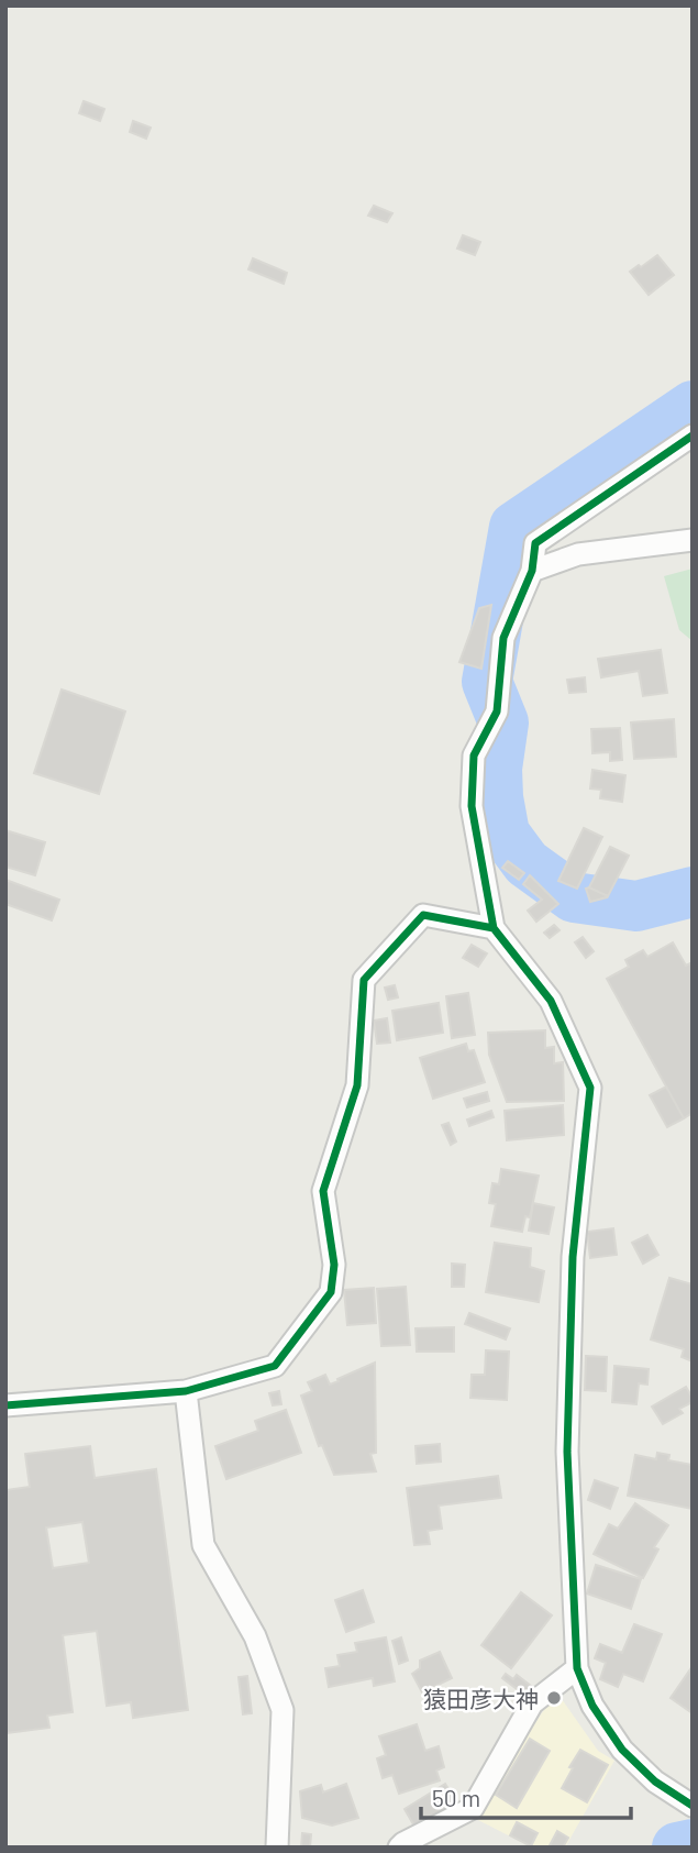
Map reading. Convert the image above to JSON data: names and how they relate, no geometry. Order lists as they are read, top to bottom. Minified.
{"places":["猿田彦大神"],"scale_bar":"50 m"}
